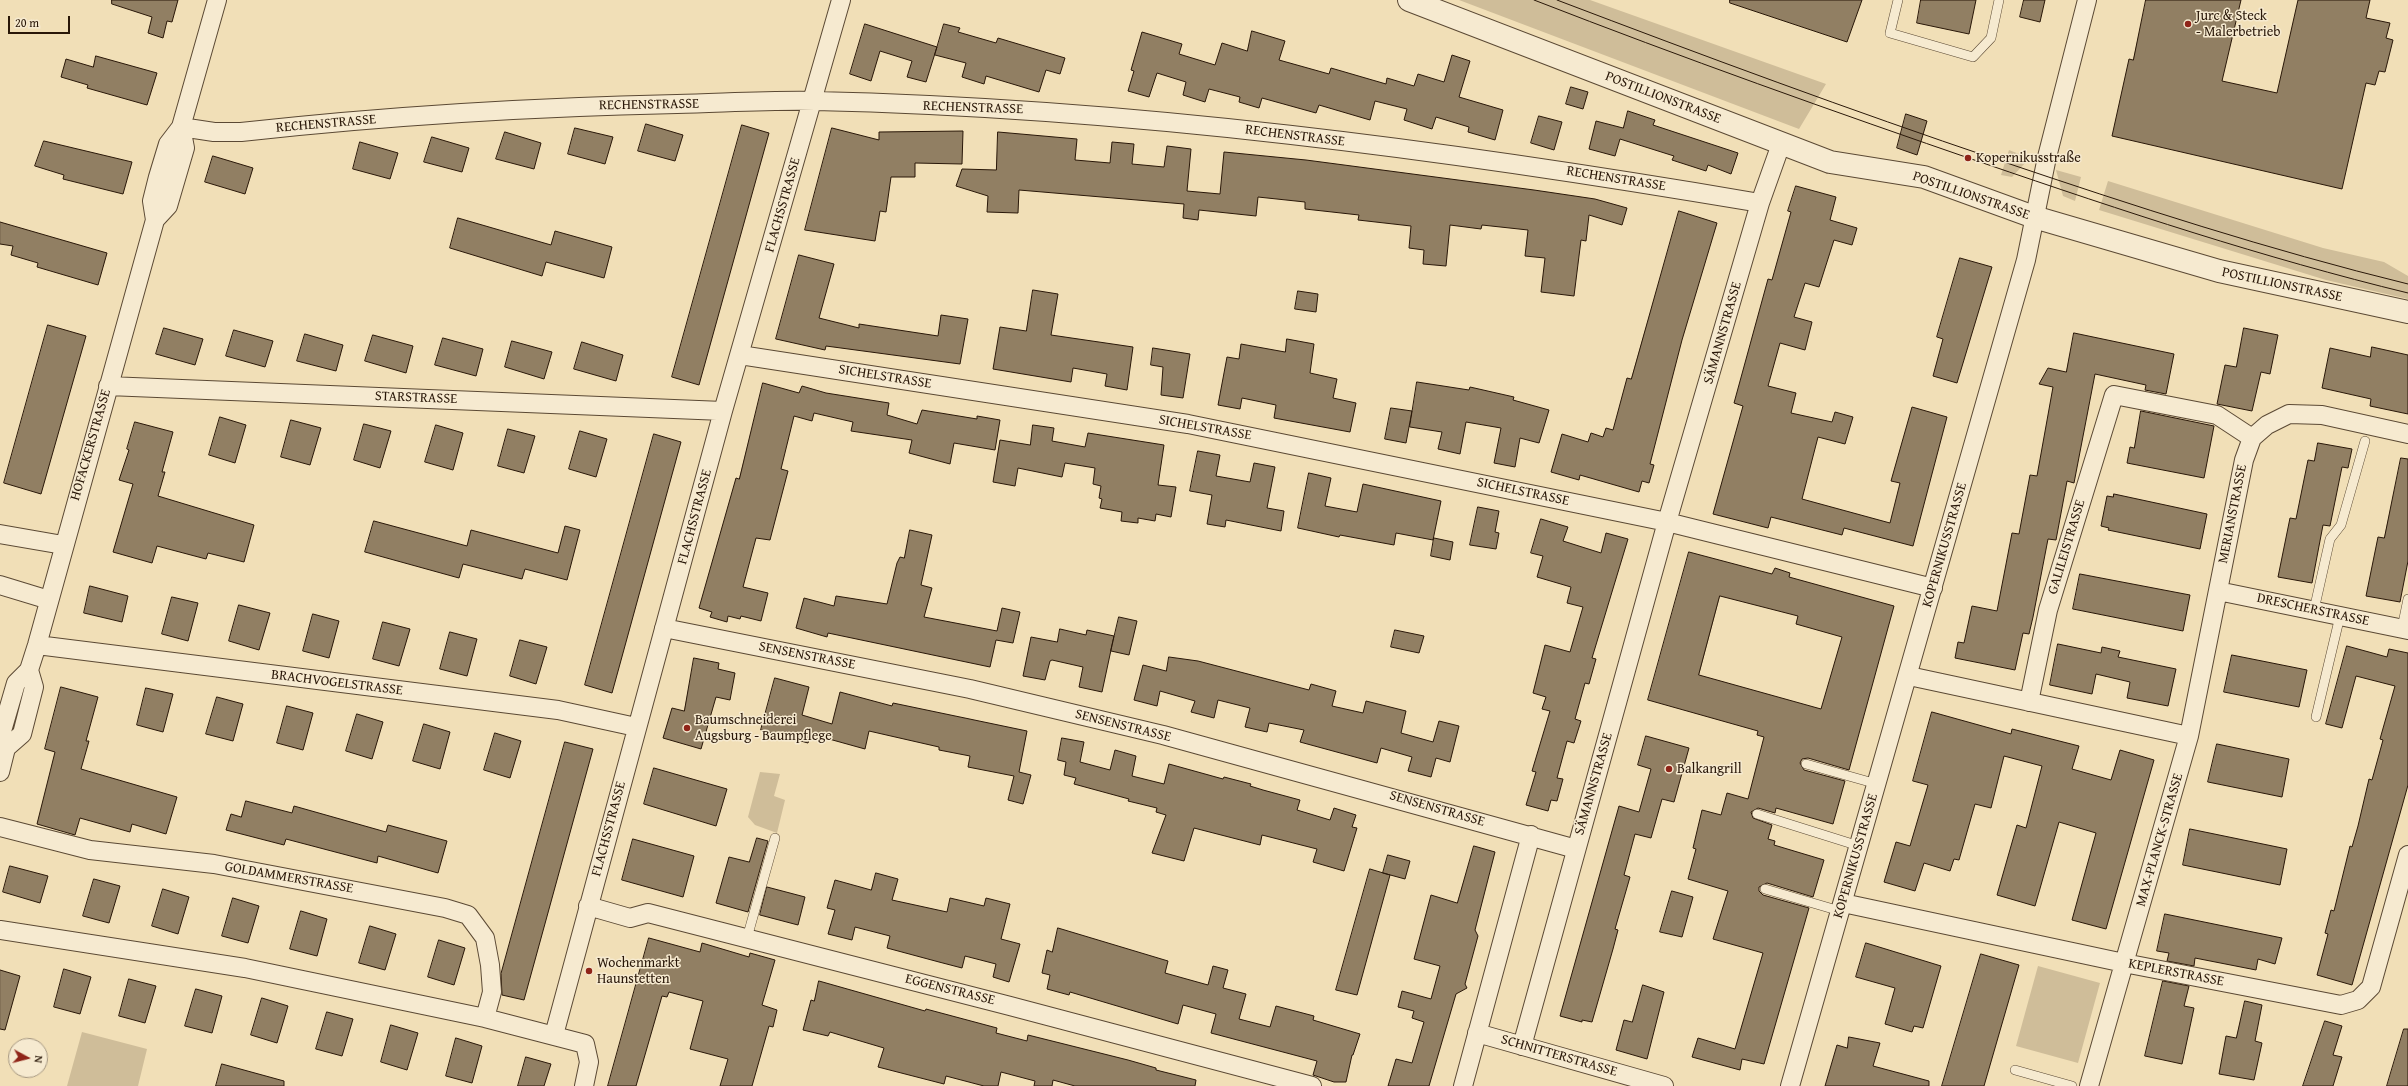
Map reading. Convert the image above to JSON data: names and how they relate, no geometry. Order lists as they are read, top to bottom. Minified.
{"streets":{"street":["POSTILLIONSTRASSE","RECHENSTRASSE","FLACHSSTRASSE","SÄMANNSTRASSE","SICHELSTRASSE","STARSTRASSE","HOFACKERSTRASSE","MERIANSTRASSE","KOPERNIKUSSTRASSE","GALILEISTRASSE","DRESCHERSTRASSE","SENSENSTRASSE","BRACHVOGELSTRASSE","MAX-PLANCK-STRASSE","GOLDAMMERSTRASSE","KEPLERSTRASSE","EGGENSTRASSE","SCHNITTERSTRASSE"]},"crossings":[["POSTILLIONSTRASSE","SÄMANNSTRASSE"],["POSTILLIONSTRASSE","KOPERNIKUSSTRASSE"],["RECHENSTRASSE","FLACHSSTRASSE"],["RECHENSTRASSE","SÄMANNSTRASSE"],["RECHENSTRASSE","HOFACKERSTRASSE"],["FLACHSSTRASSE","SICHELSTRASSE"],["FLACHSSTRASSE","STARSTRASSE"],["FLACHSSTRASSE","SENSENSTRASSE"],["FLACHSSTRASSE","BRACHVOGELSTRASSE"],["FLACHSSTRASSE","EGGENSTRASSE"],["SÄMANNSTRASSE","SICHELSTRASSE"],["SÄMANNSTRASSE","SENSENSTRASSE"],["SÄMANNSTRASSE","SCHNITTERSTRASSE"],["STARSTRASSE","HOFACKERSTRASSE"],["HOFACKERSTRASSE","BRACHVOGELSTRASSE"],["MERIANSTRASSE","GALILEISTRASSE"],["MERIANSTRASSE","DRESCHERSTRASSE"],["MERIANSTRASSE","MAX-PLANCK-STRASSE"],["KOPERNIKUSSTRASSE","KEPLERSTRASSE"],["DRESCHERSTRASSE","MAX-PLANCK-STRASSE"],["MAX-PLANCK-STRASSE","KEPLERSTRASSE"]],"places":["Jurc & Steck - Malerbetrieb","Kopernikusstraße","Baumschneiderei Augsburg - Baumpflege","Balkangrill","Wochenmarkt Haunstetten"],"scale_bar":"20 m","north":"right"}
